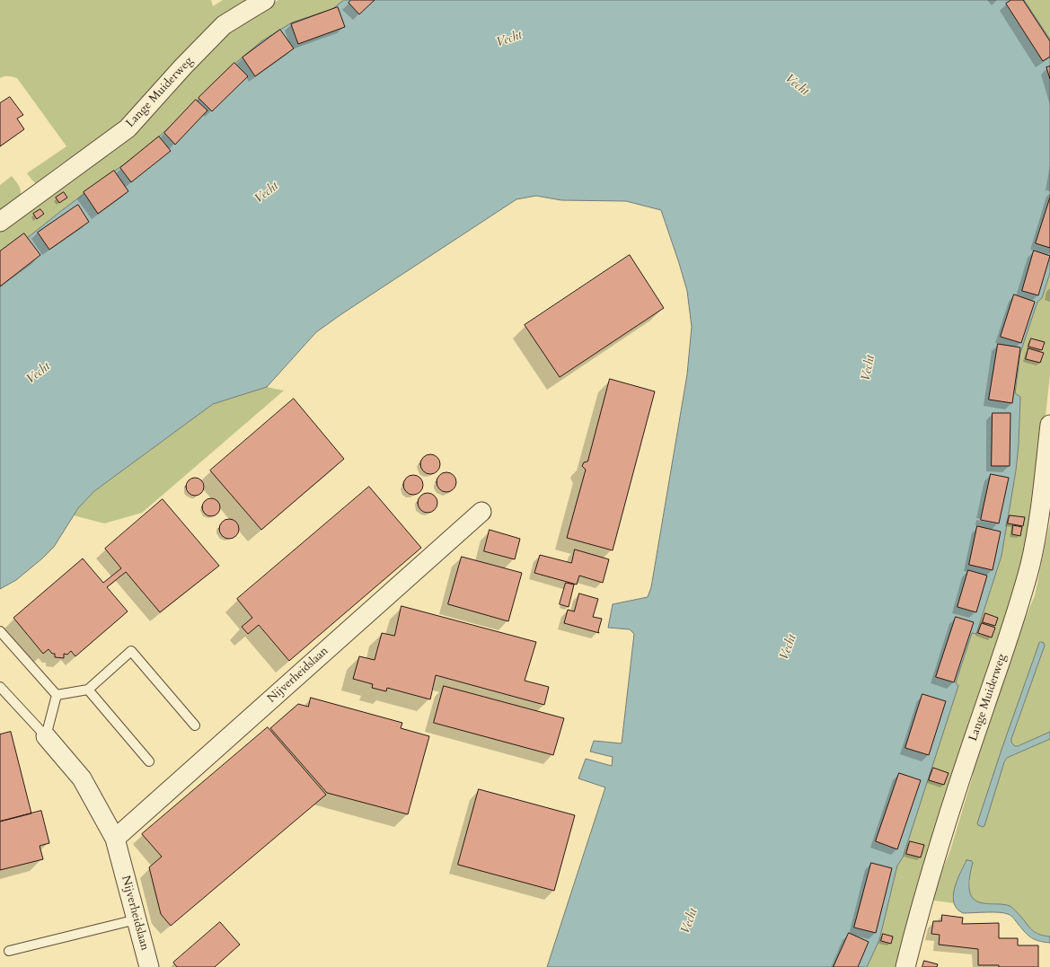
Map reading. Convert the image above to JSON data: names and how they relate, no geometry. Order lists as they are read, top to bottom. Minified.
{"streets":{"street":["Lange Muiderweg","Nijverheidslaan"]},"water":["Vecht"]}
